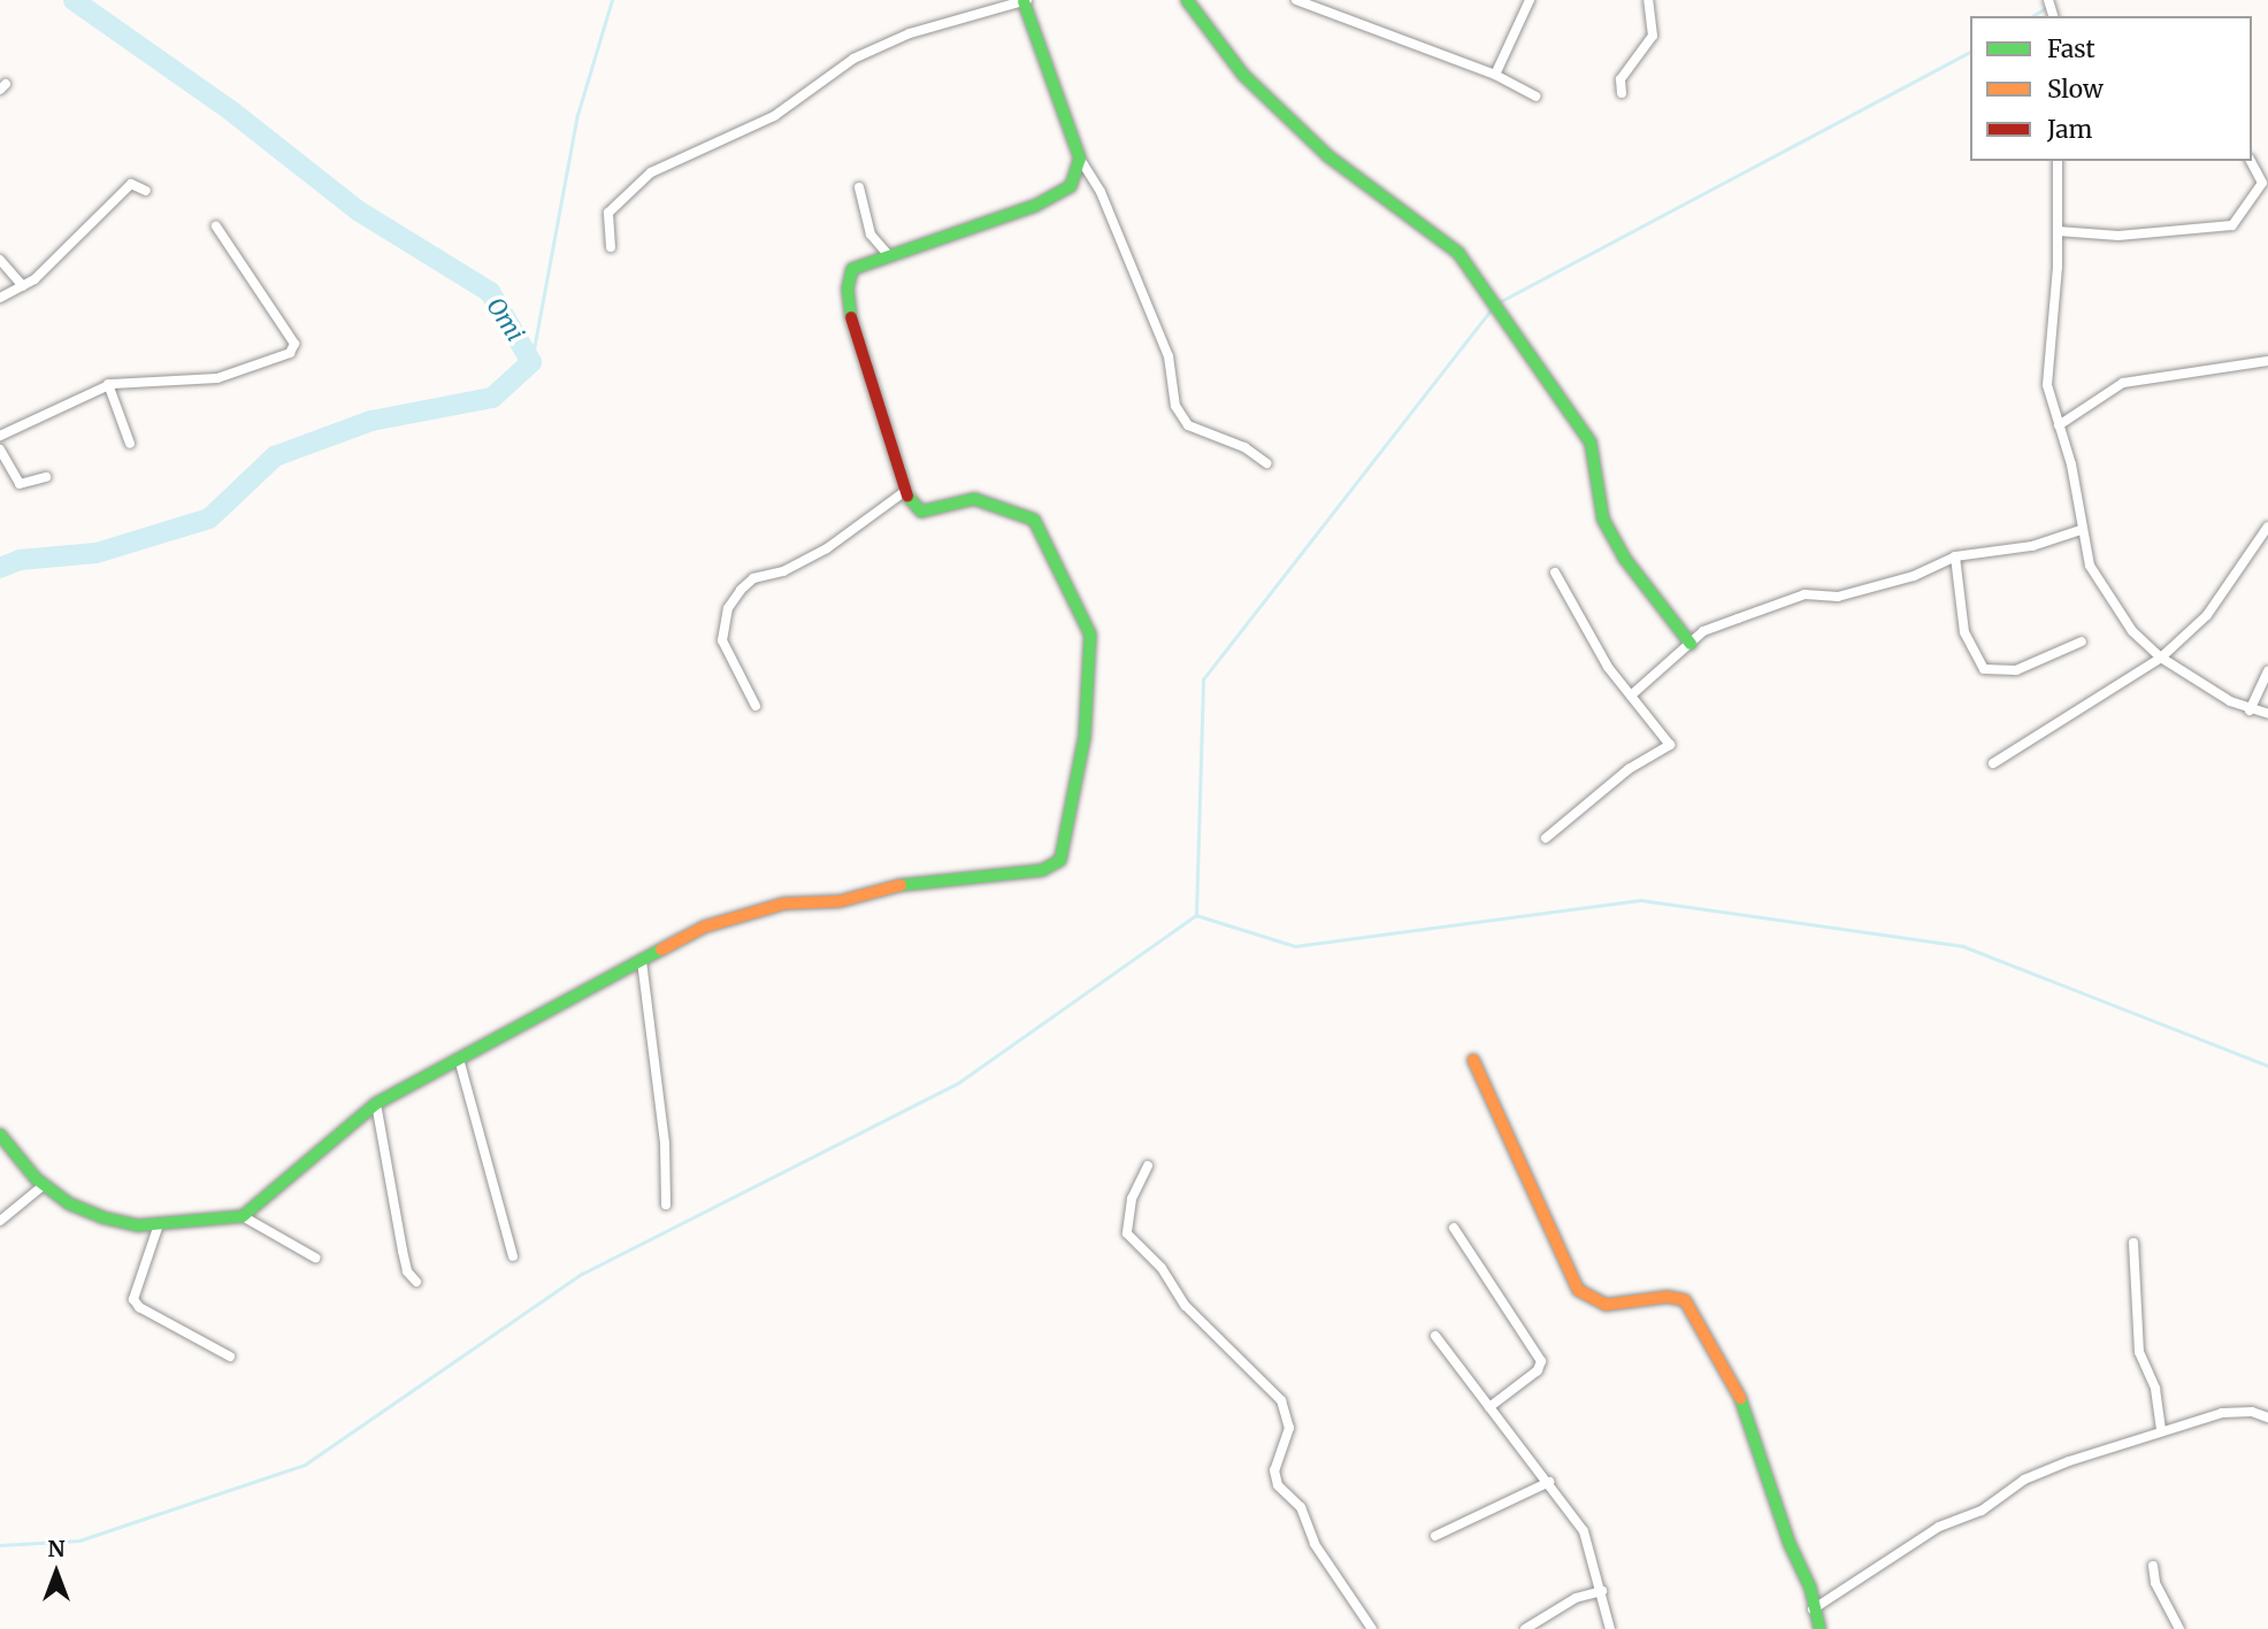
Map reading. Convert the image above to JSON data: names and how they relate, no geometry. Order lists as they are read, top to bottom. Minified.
{"water":["Omi"],"legend":["Fast","Slow","Jam"],"north":"top"}
